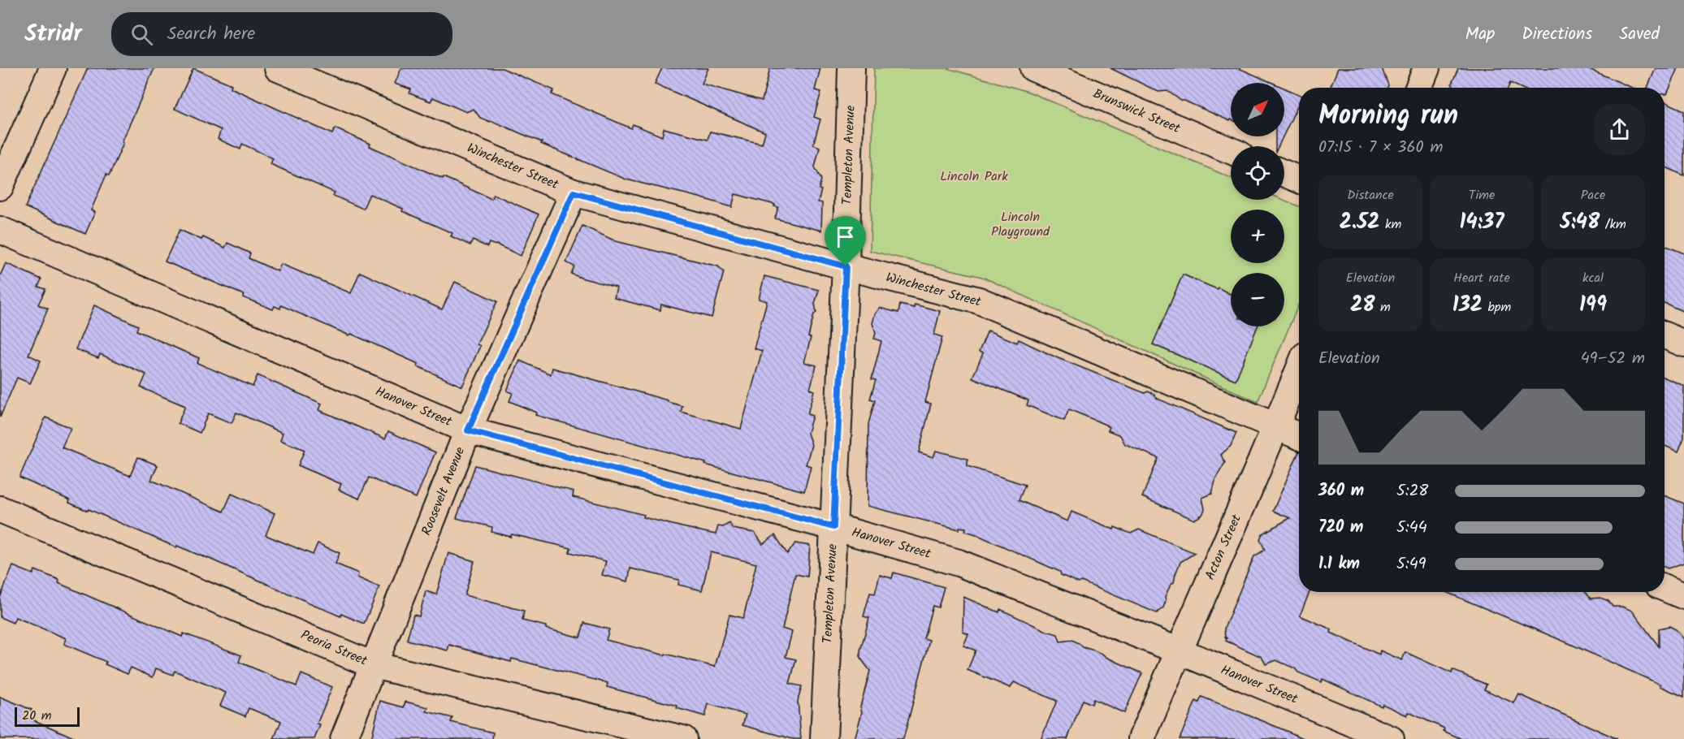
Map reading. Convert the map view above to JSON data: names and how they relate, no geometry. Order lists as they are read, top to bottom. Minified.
{"streets":{"street":["Brunswick Street","Templeton Avenue","Winchester Street","Hanover Street","Roosevelt Avenue","Acton Street","Peoria Street"]},"crossings":[["Templeton Avenue","Winchester Street"],["Templeton Avenue","Hanover Street"],["Winchester Street","Roosevelt Avenue"],["Winchester Street","Acton Street"],["Hanover Street","Roosevelt Avenue"],["Hanover Street","Acton Street"],["Roosevelt Avenue","Peoria Street"]],"parks":["Lincoln Park","Lincoln Playground"],"scale_bar":"20 m","north":"top right","page":{"header":"Stridr","search":"Search here","nav":["Map","Directions","Saved"],"map_buttons":["+","−"],"heading":["Morning run","07:15 · 7 × 360 m"],"stats":[["Distance","2.52 km"],["Time","14:37"],["Pace","5:48 /km"],["Elevation","28 m"],["Heart rate","132 bpm"],["kcal","199"]],"chart":["Elevation","49–52 m"],"list":[{"name":"360 m","note":"5:28"},{"name":"720 m","note":"5:44"},{"name":"1.1 km","note":"5:49"}],"scale":"20 m"}}
